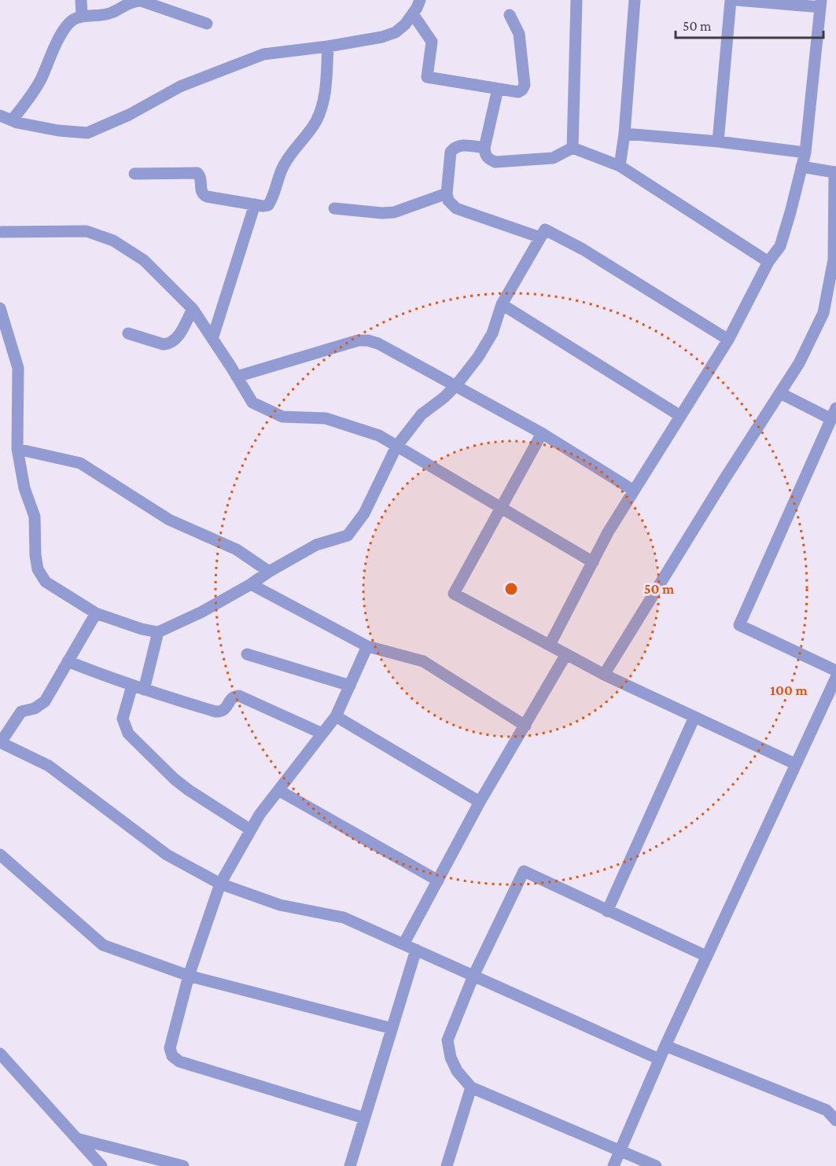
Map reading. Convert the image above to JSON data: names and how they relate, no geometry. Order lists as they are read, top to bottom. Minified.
{"scale_bar":"50 m","rings":["50 m","100 m"]}
